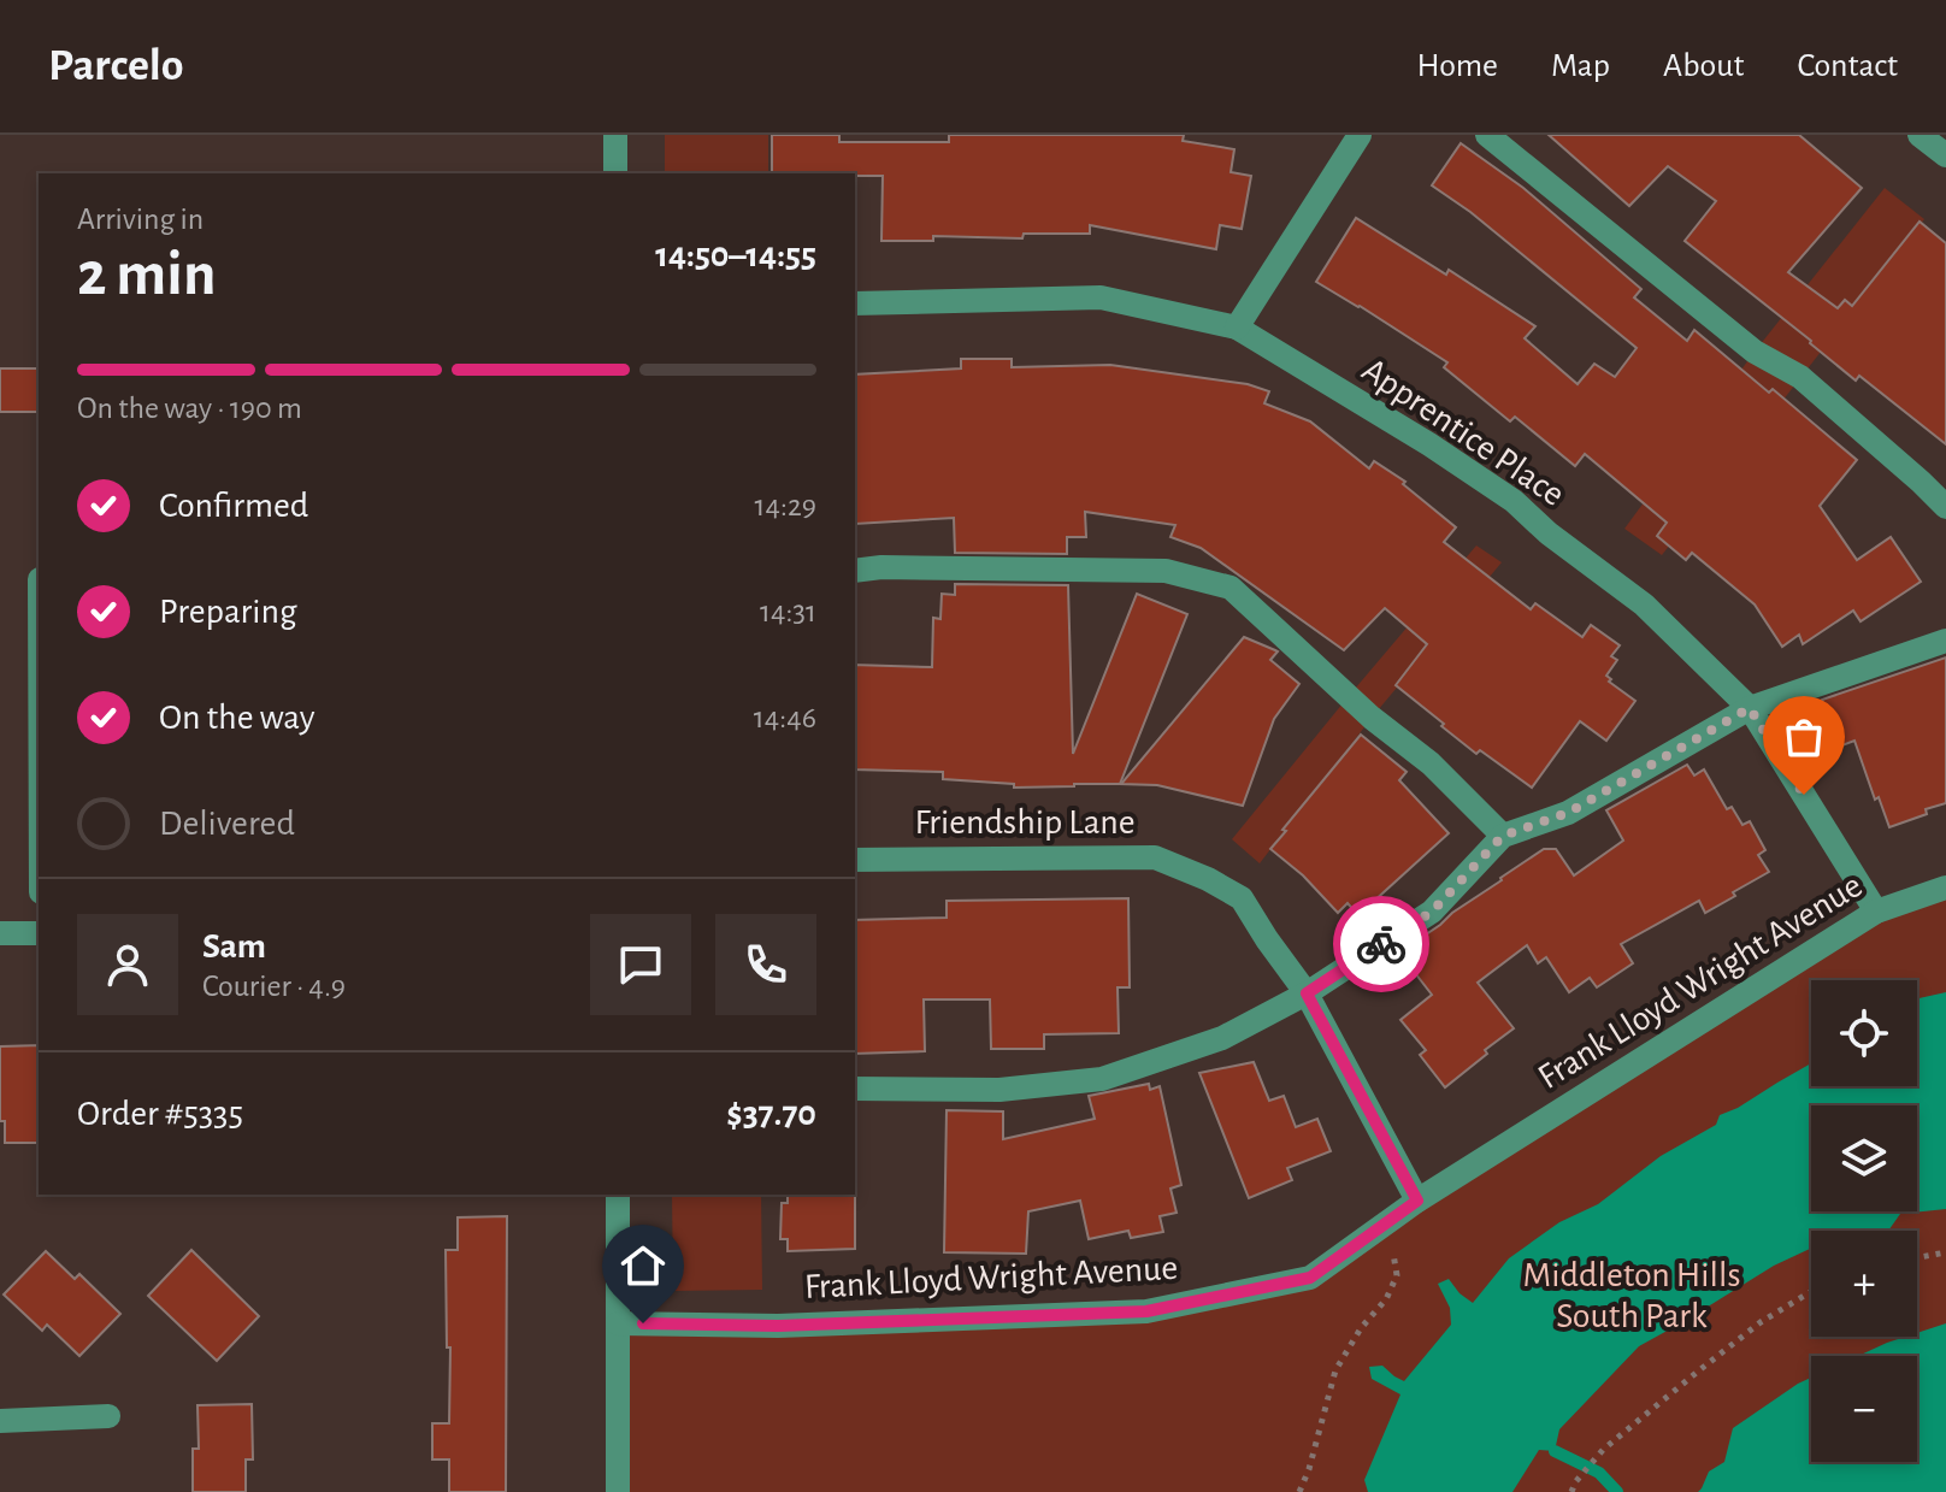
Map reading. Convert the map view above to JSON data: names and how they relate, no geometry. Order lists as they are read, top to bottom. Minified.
{"streets":{"street":["Apprentice Place","Friendship Lane","Frank Lloyd Wright Avenue"]},"crossings":[["Apprentice Place","Frank Lloyd Wright Avenue"],["Friendship Lane","Frank Lloyd Wright Avenue"]],"parks":["Middleton Hills South Park"],"page":{"header":"Parcelo","nav":["Home","Map","About","Contact"],"heading":["2 min","Arriving in","14:50–14:55"],"panel":["Sam","Courier · 4.9","Order #5335","$37.70"],"bar":"On the way · 190 m","list":[["Confirmed","14:29"],["Preparing","14:31"],["On the way","14:46"],"Delivered"],"map_buttons":["+","−"]}}
